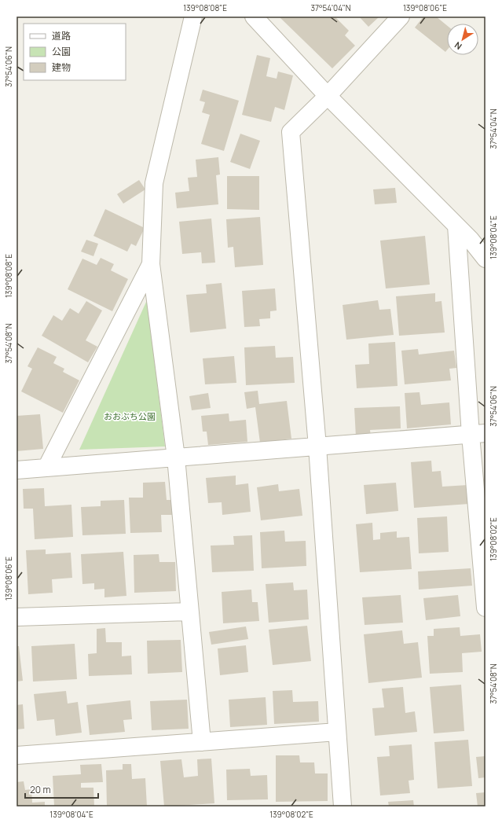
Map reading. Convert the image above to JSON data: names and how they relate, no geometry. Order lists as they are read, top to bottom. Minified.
{"parks":["おおぶち公園"],"legend":["道路","公園","建物"],"scale_bar":"20 m","north":"bottom left","coordinates":["139°08'08\"E","37°54'04\"N","139°08'06\"E","37°54'06\"N","139°08'04\"E","37°54'08\"N","139°08'02\"E"]}
